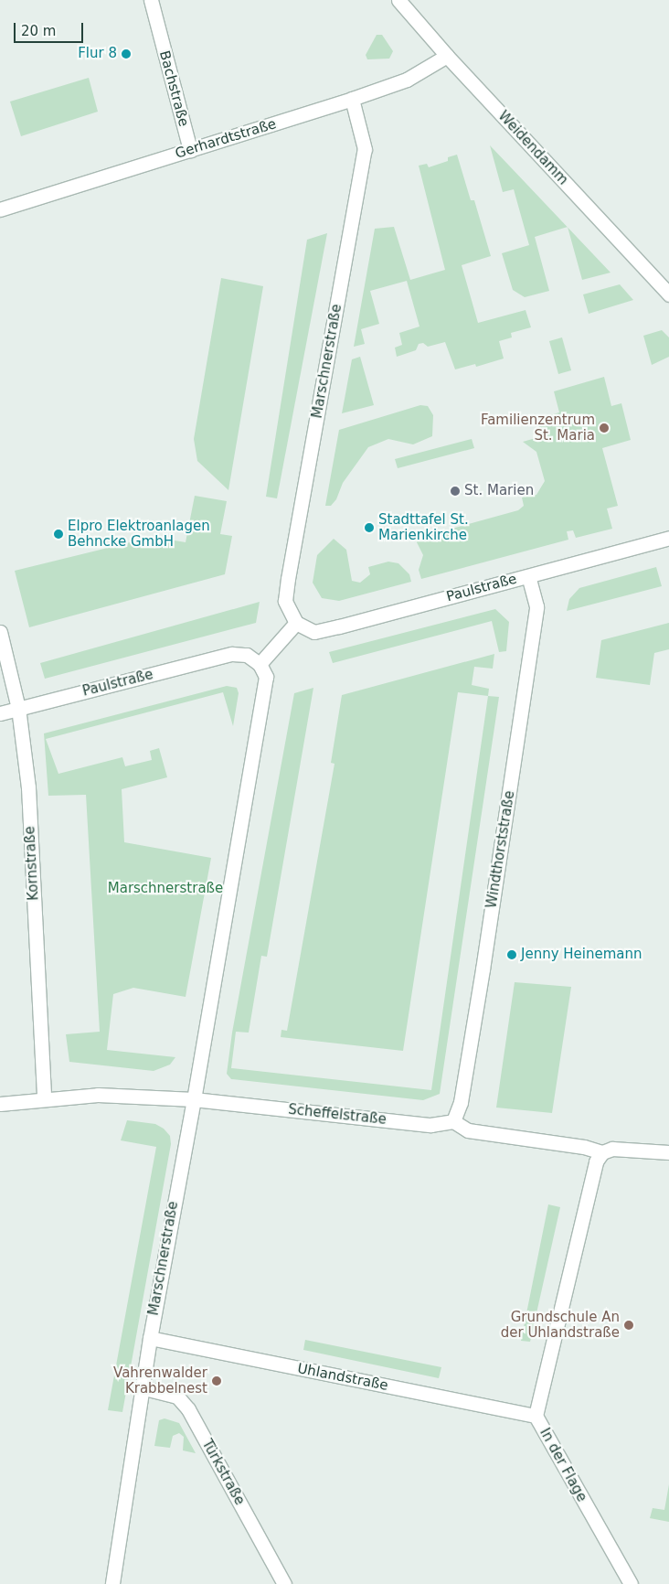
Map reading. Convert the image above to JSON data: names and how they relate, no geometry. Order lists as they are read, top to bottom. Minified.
{"streets":{"street":["Bachstraße","Gerhardtstraße","Weidendamm","Marschnerstraße","Paulstraße","Windthorststraße","Kornstraße","Scheffelstraße","Uhlandstraße","In der Flage","Türkstraße"]},"crossings":[["Bachstraße","Gerhardtstraße"],["Gerhardtstraße","Weidendamm"],["Gerhardtstraße","Marschnerstraße"],["Marschnerstraße","Paulstraße"],["Marschnerstraße","Scheffelstraße"],["Marschnerstraße","Uhlandstraße"],["Marschnerstraße","Türkstraße"],["Paulstraße","Windthorststraße"],["Paulstraße","Kornstraße"],["Windthorststraße","Scheffelstraße"],["Kornstraße","Scheffelstraße"],["Uhlandstraße","In der Flage"]],"parks":["Marschnerstraße"],"places":["Flur 8","Familienzentrum St. Maria","St. Marien","Stadttafel St. Marienkirche","Elpro Elektroanlagen Behncke GmbH","Jenny Heinemann","Grundschule An der Uhlandstraße","Vahrenwalder Krabbelnest"],"scale_bar":"20 m"}
